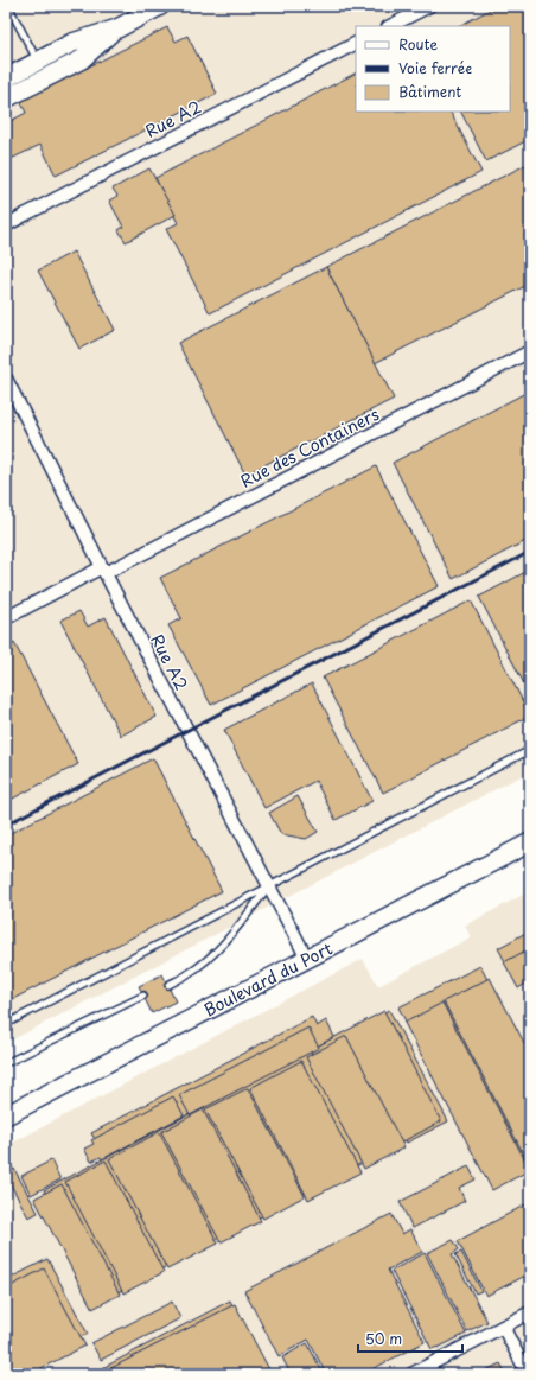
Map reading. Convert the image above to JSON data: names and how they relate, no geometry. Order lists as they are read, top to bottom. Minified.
{"streets":{"main road":["Boulevard du Port"],"street":["Rue A2","Rue des Containers"]},"crossings":[["Rue A2","Rue des Containers"],["Rue A2","Boulevard du Port"]],"legend":["Route","Voie ferrée","Bâtiment"],"scale_bar":"50 m"}
